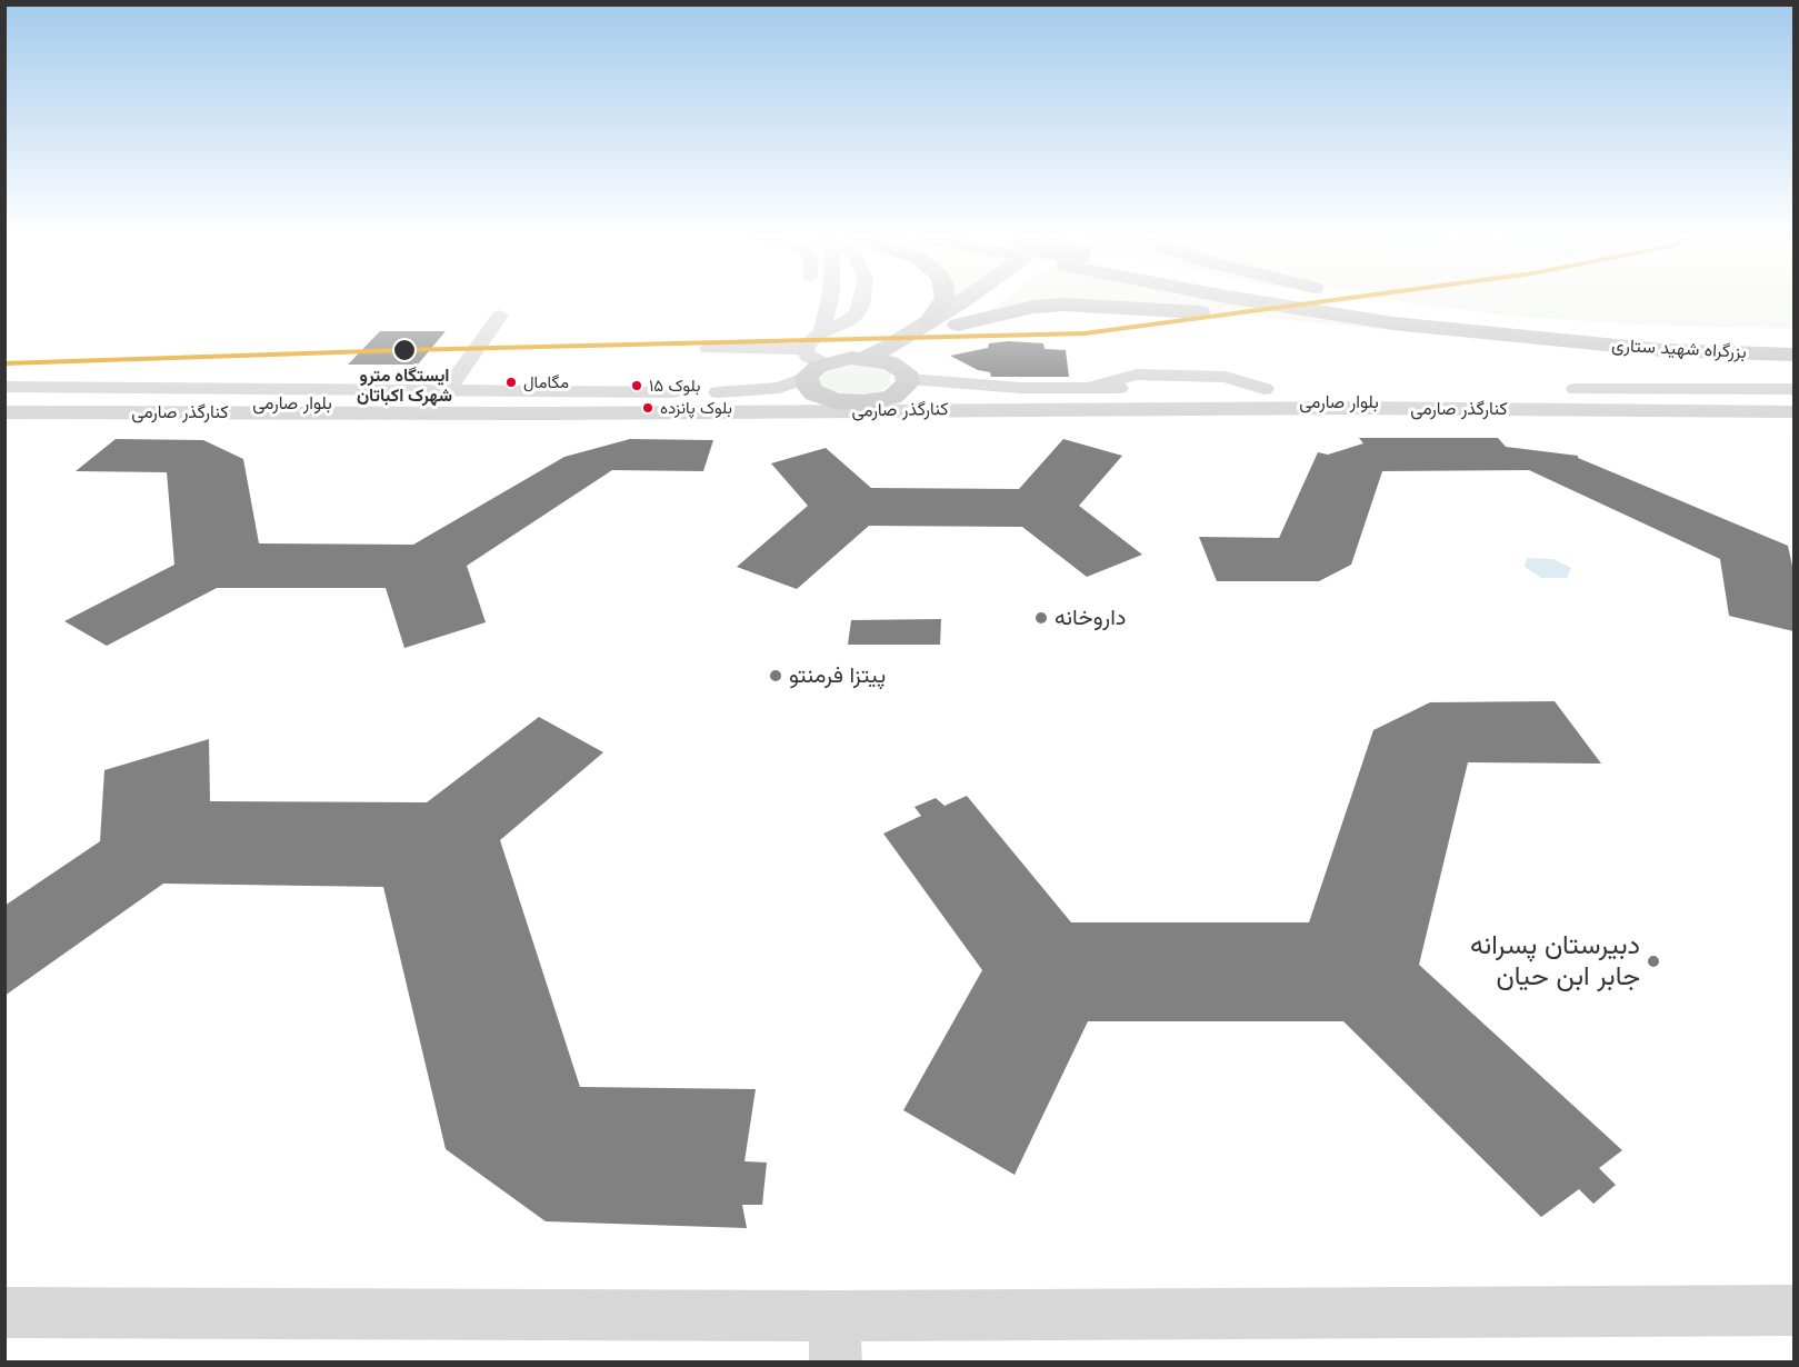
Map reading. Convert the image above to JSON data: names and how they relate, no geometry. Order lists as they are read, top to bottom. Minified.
{"streets":{"highway":["بزرگراه شهید ستاری"],"street":["بلوار صارمی","کنارگذر صارمی"]},"crossings":[["بلوار صارمی","کنارگذر صارمی"]],"places":["ایستگاه مترو شهرک اکباتان","مگامال","بلوک ۱۵","بلوک پانزده","داروخانه","پیتزا فرمنتو","دبیرستان پسرانه جابر ابن حیان"]}
